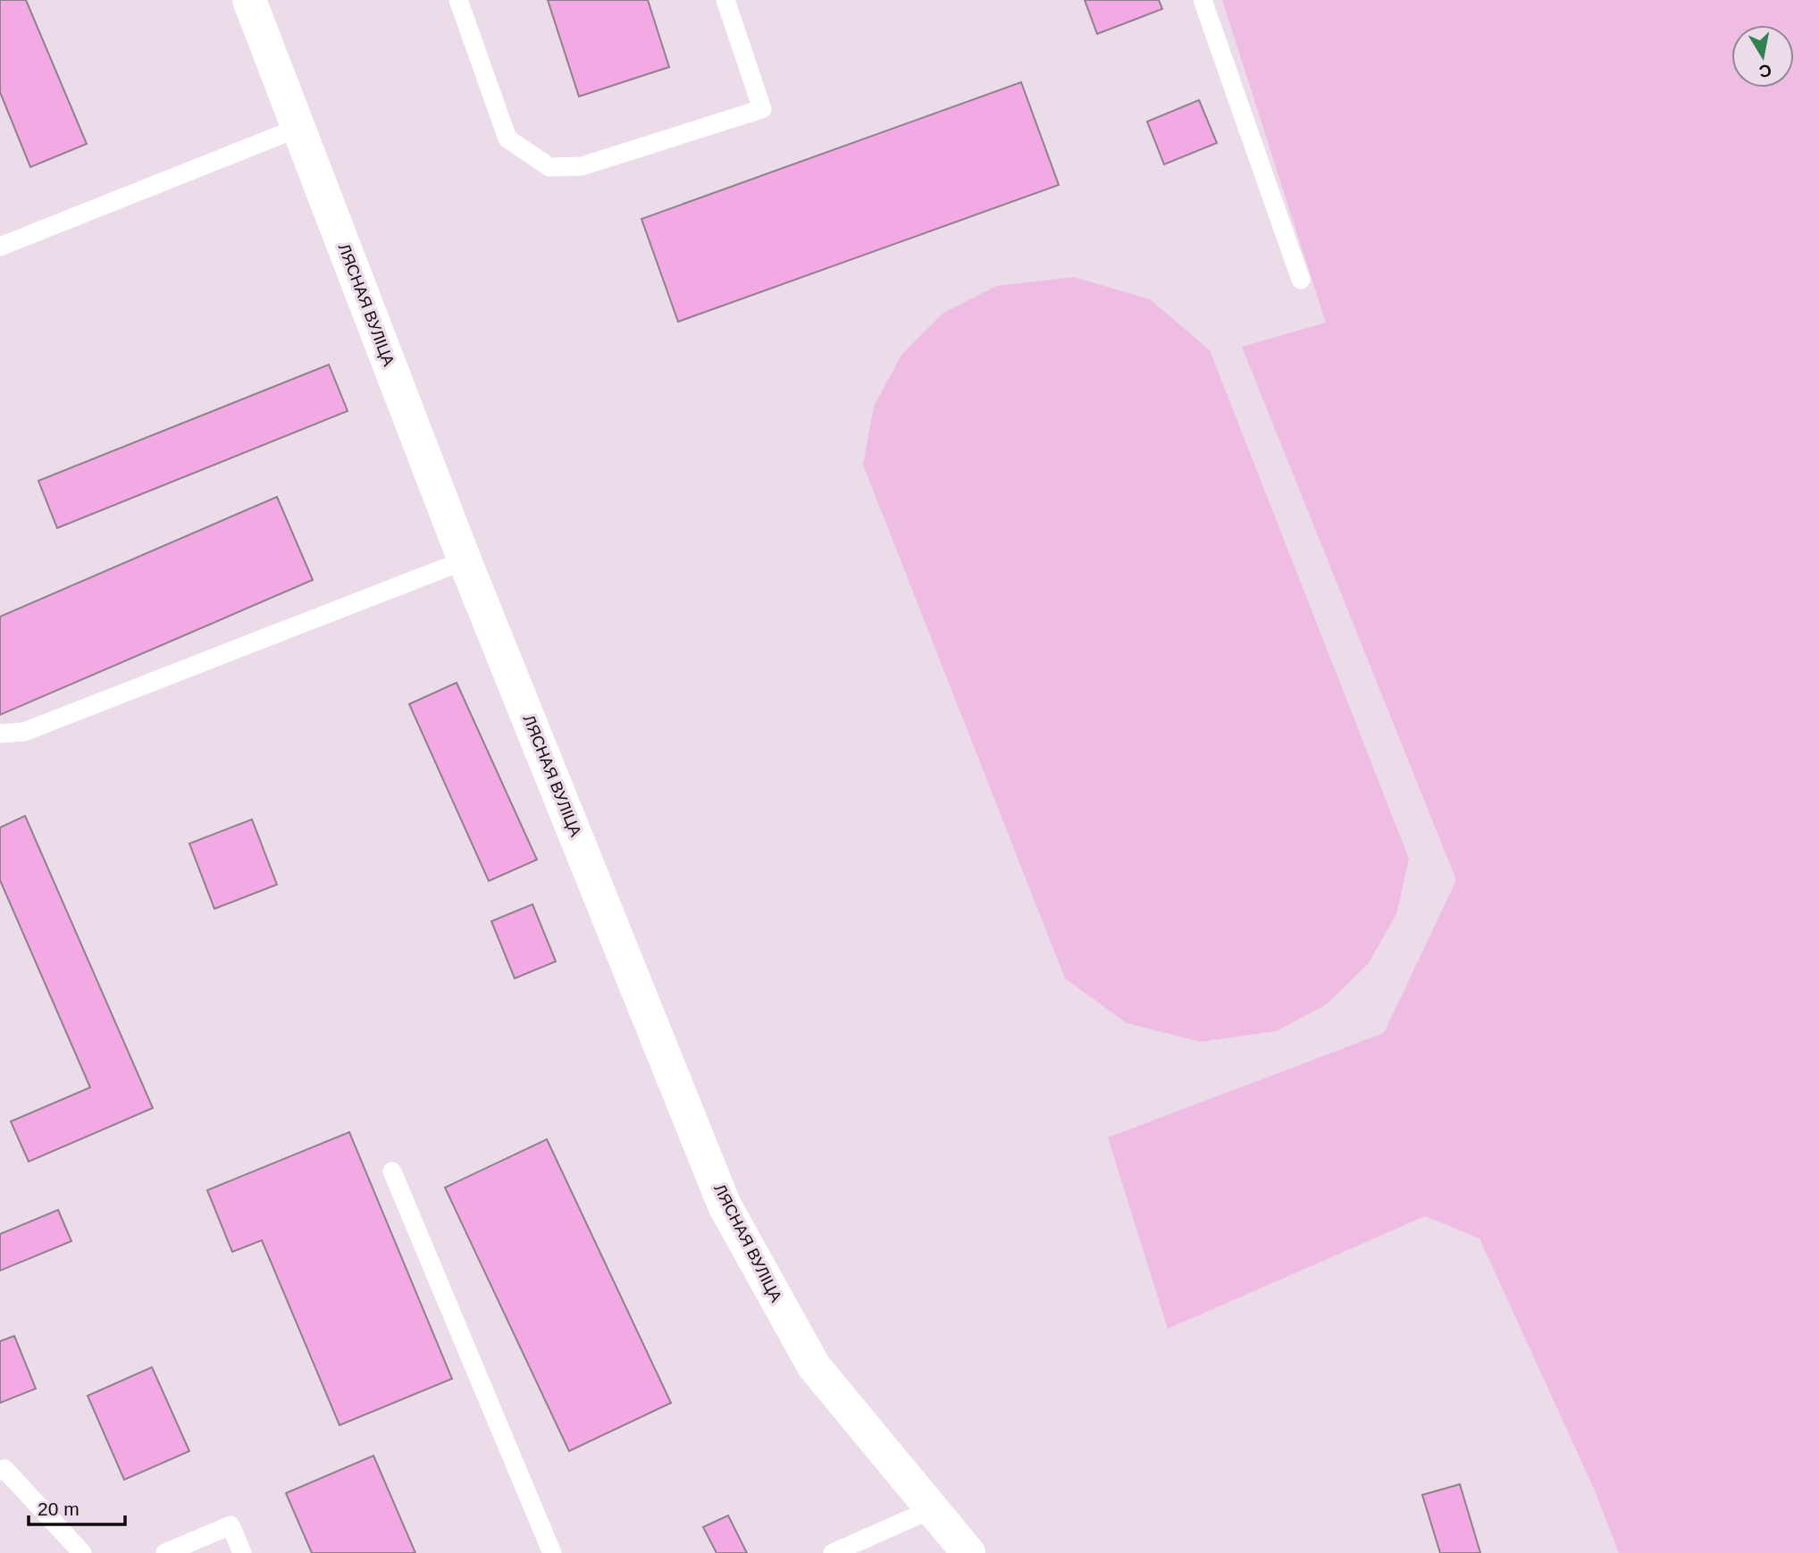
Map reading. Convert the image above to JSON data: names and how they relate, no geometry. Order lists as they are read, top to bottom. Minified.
{"streets":{"street":["ЛЯСНАЯ ВУЛІЦА"]},"scale_bar":"20 m","north":"bottom"}
